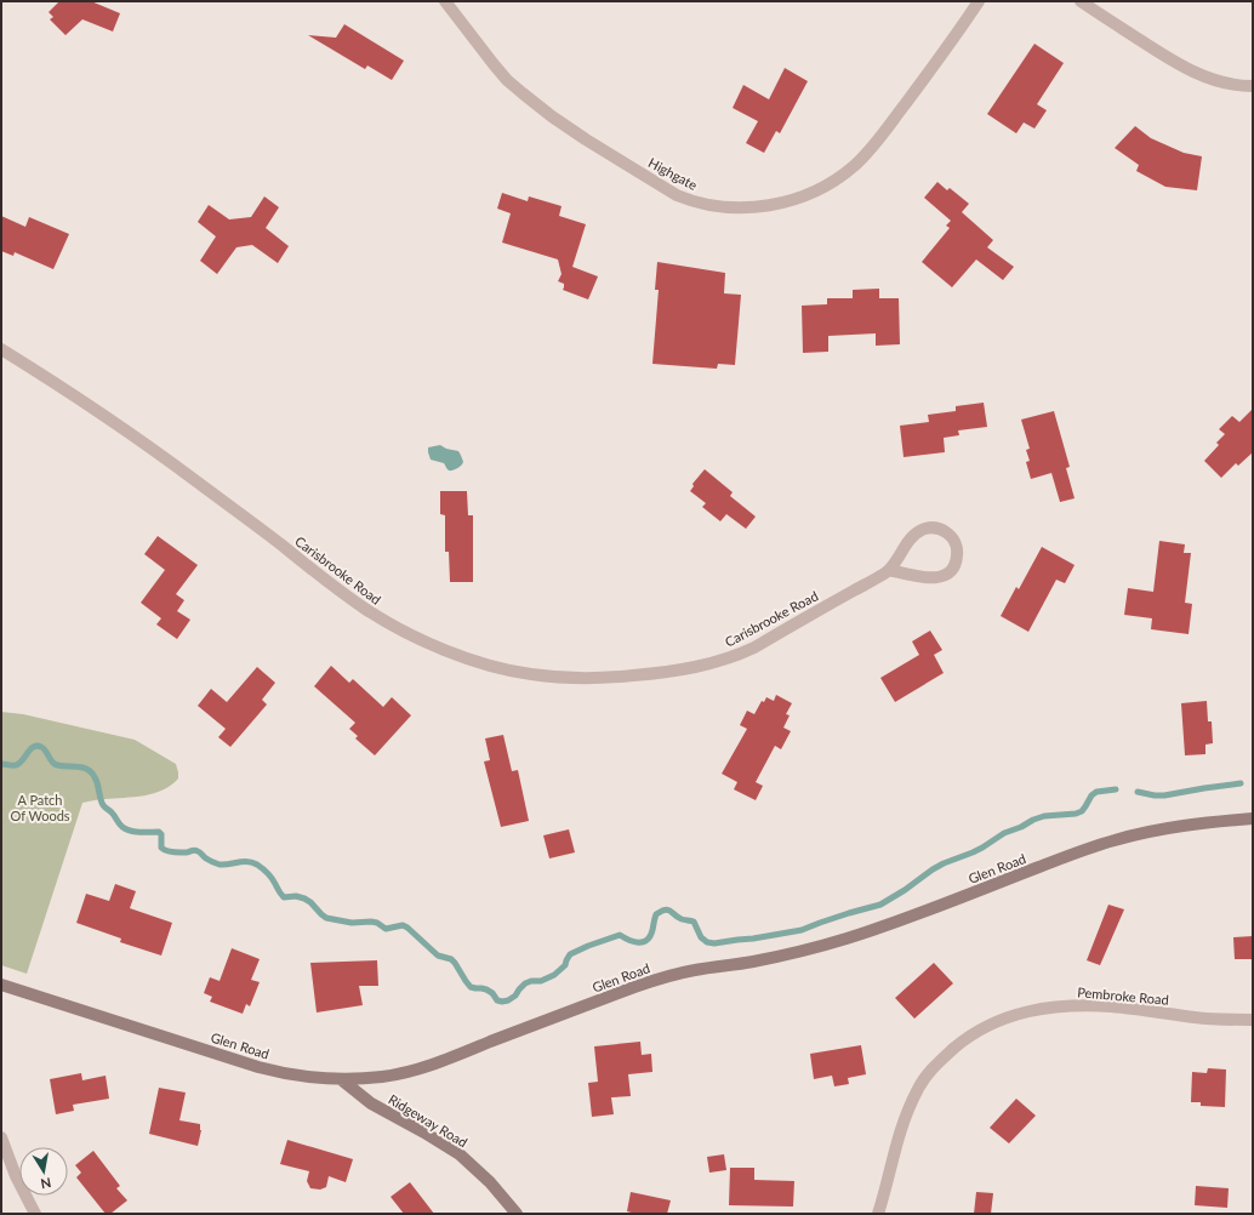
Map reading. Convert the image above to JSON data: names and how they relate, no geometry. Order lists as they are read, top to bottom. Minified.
{"streets":{"street":["Highgate","Carisbrooke Road","Glen Road","Pembroke Road","Ridgeway Road"]},"crossings":[["Glen Road","Ridgeway Road"]],"parks":["A Patch Of Woods"],"north":"bottom"}
